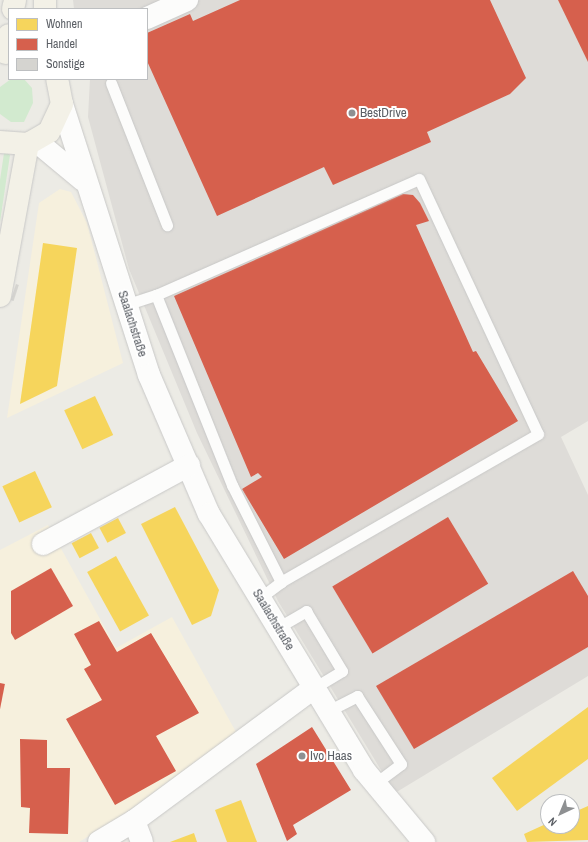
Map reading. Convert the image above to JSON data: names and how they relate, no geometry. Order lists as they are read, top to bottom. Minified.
{"streets":{"street":["Saalachstraße"]},"places":["BestDrive","Ivo Haas"],"legend":["Wohnen","Handel","Sonstige"],"north":"bottom left"}
